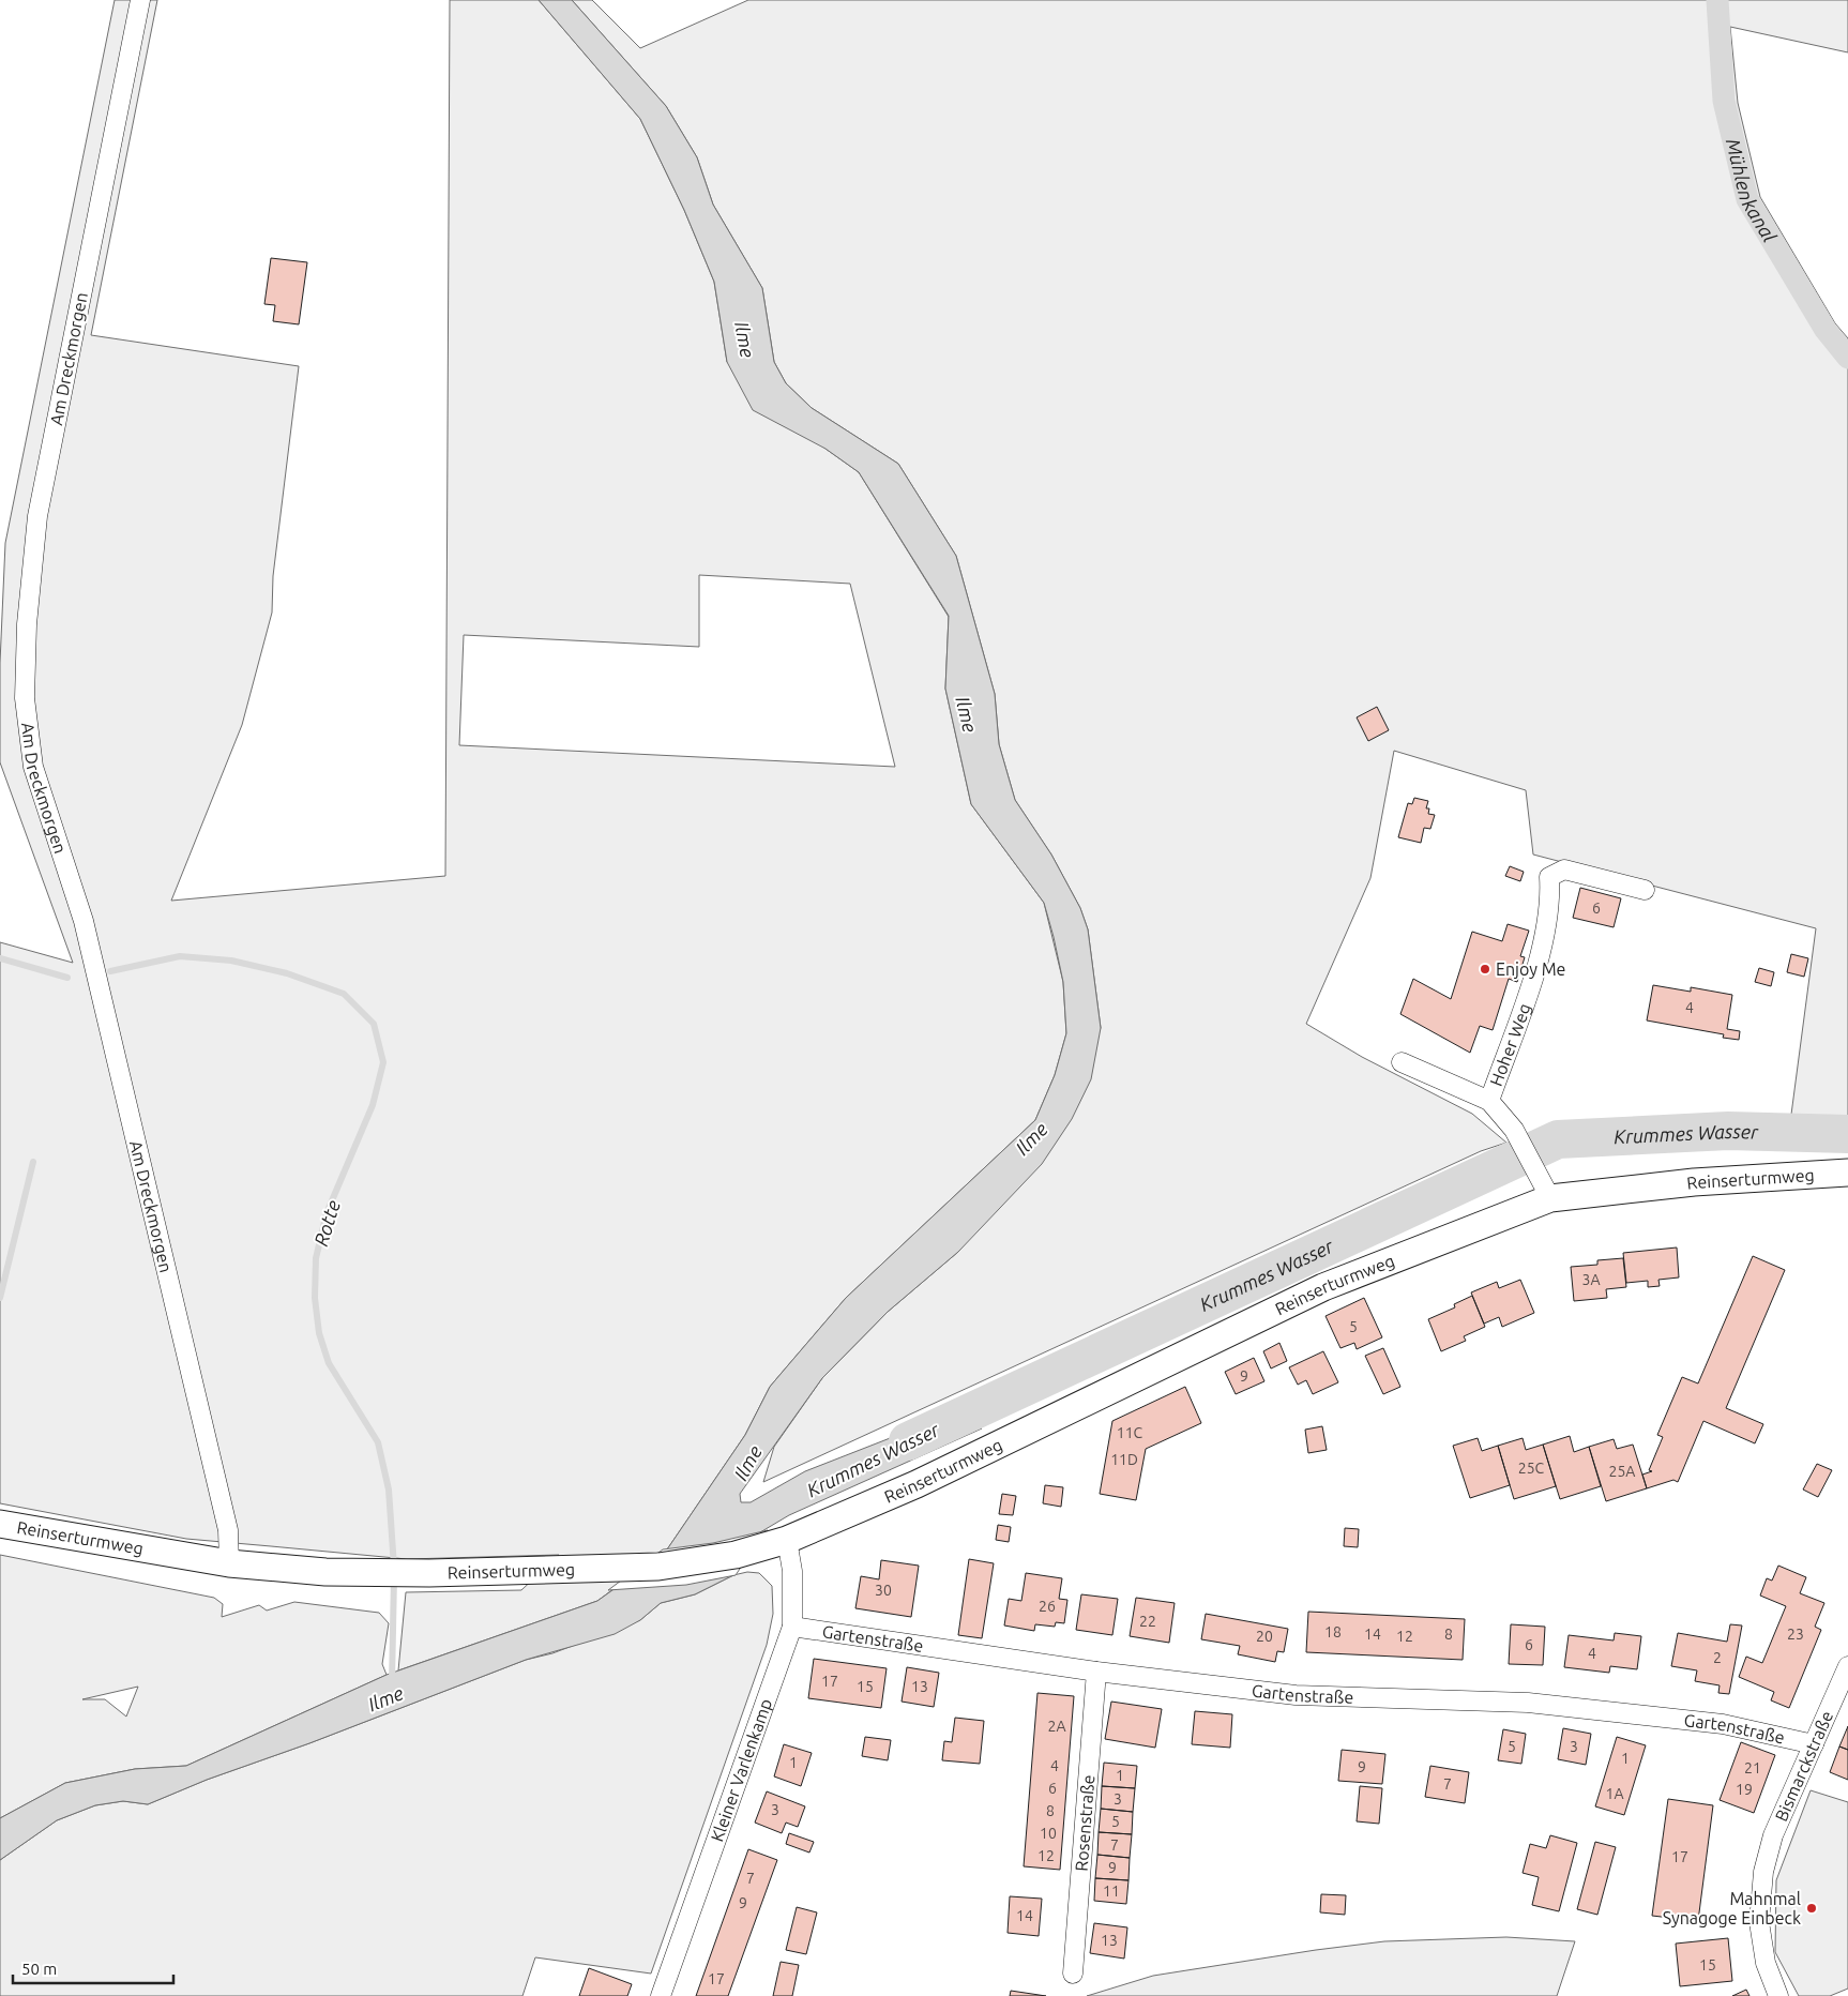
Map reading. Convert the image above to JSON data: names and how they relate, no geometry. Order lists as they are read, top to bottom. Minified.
{"streets":{"main road":["Reinserturmweg"],"street":["Am Dreckmorgen","Hoher Weg","Gartenstraße","Bismarckstraße","Kleiner Varlenkamp","Rosenstraße"]},"crossings":[["Am Dreckmorgen","Reinserturmweg"],["Hoher Weg","Reinserturmweg"],["Reinserturmweg","Kleiner Varlenkamp"],["Gartenstraße","Bismarckstraße"],["Gartenstraße","Kleiner Varlenkamp"],["Gartenstraße","Rosenstraße"]],"water":["Mühlenkanal","Ilme","Krummes Wasser","Rotte"],"places":["Enjoy Me","Mahnmal Synagoge Einbeck"],"house_numbers":["6","4","3A","5","9","11C","11D","25C","25A","30","26","22","18","14","8","23","20","12","6","4","2","17","15","13","2A","5","3","1","1","4","9","21","1","7","6","19","1A","3","3","8","5","10","7","12","17","9","7","11","9","14","13","15","17"],"scale_bar":"50 m"}
